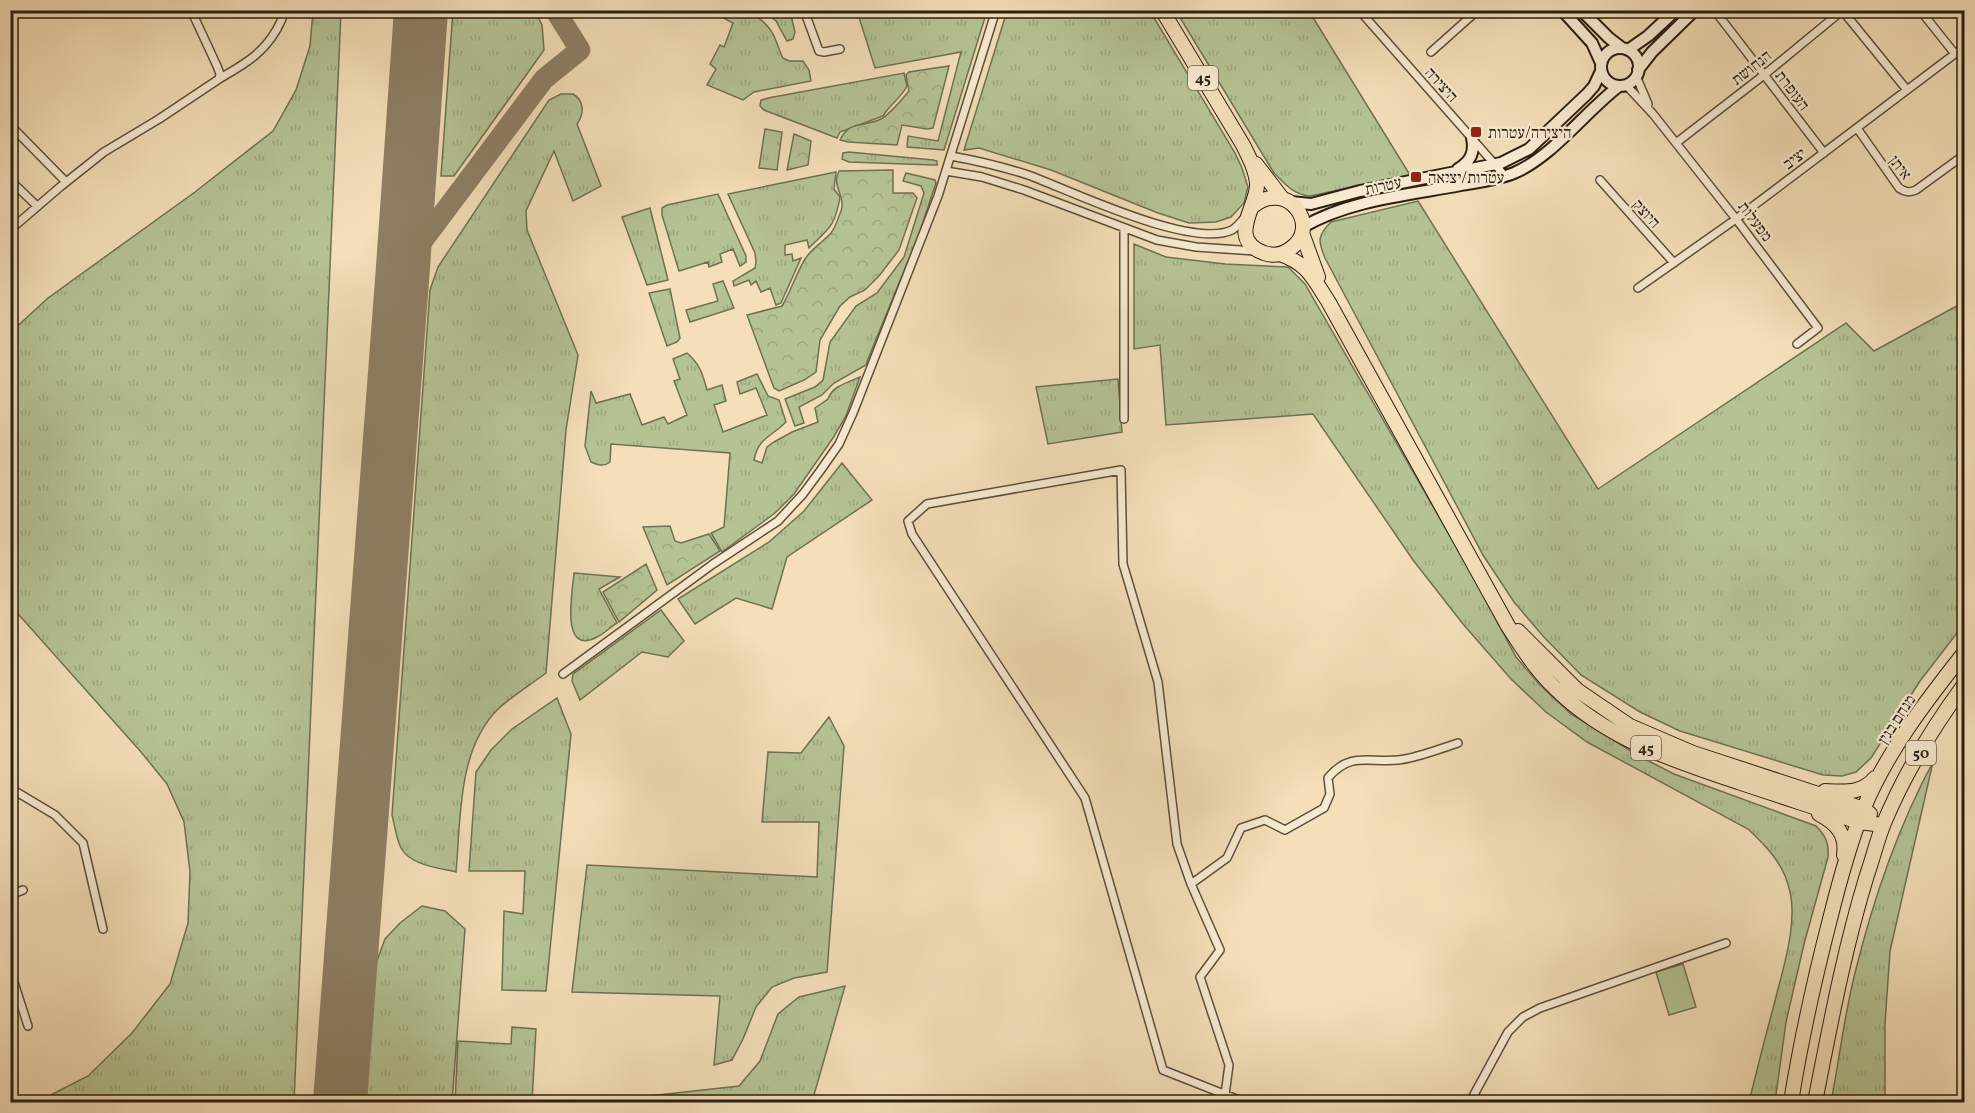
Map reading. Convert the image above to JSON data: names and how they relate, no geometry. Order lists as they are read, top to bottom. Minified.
{"streets":{"highway":["45","מנחם בגין","50"],"street":["הנחושת","היצירה","העופרת","יציב","איתן","עטרות","היוצק","מפעלות"]},"crossings":[["הנחושת","העופרת"],["הנחושת","מפעלות"],["45","עטרות"],["45","מנחם בגין"],["45","50"],["היצירה","עטרות"],["העופרת","יציב"],["יציב","איתן"],["יציב","היוצק"],["יציב","מפעלות"],["עטרות","מפעלות"]],"places":{"transit":["היצירה/עטרות","עטרות/יציאה"]}}
